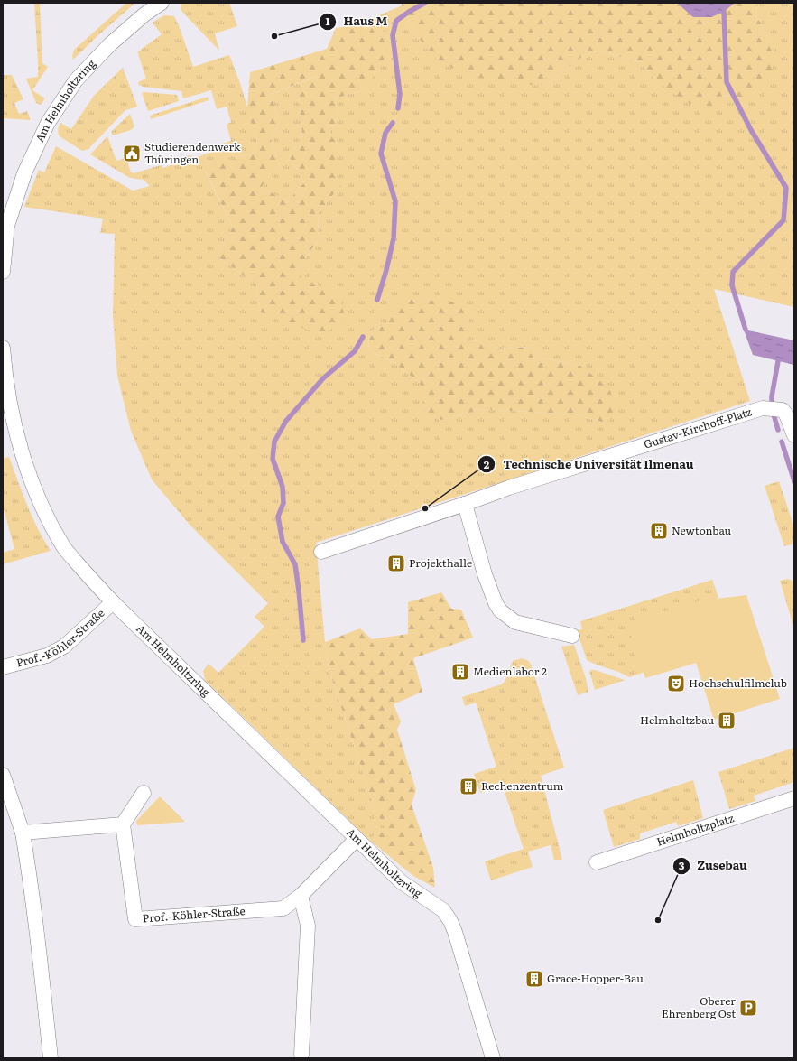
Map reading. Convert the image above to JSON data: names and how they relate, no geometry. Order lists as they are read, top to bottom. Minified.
{"streets":{"street":["Am Helmholtzring","Gustav-Kirchoff-Platz","Prof.-Köhler-Straße","Helmholtzplatz"]},"crossings":[["Am Helmholtzring","Prof.-Köhler-Straße"]],"places":{"other":["Haus M","Technische Universität Ilmenau","Zusebau"],"public building":["Studierendenwerk Thüringen"],"building":["Newtonbau","Projekthalle","Medienlabor 2","Helmholtzbau","Rechenzentrum","Grace-Hopper-Bau"],"theatre":["Hochschulfilmclub"],"parking":["Oberer Ehrenberg Ost"]}}
